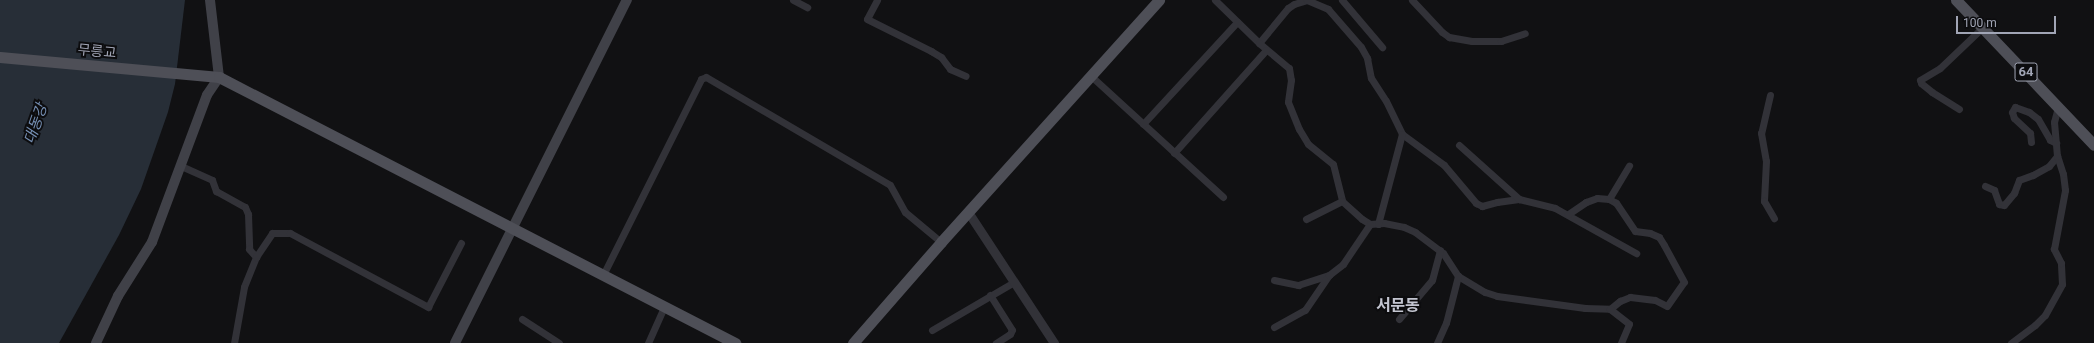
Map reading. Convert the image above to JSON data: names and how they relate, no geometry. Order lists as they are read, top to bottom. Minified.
{"streets":{"main road":["무릉교","64"]},"districts":["서문동"],"water":["대동강"],"scale_bar":"100 m"}
